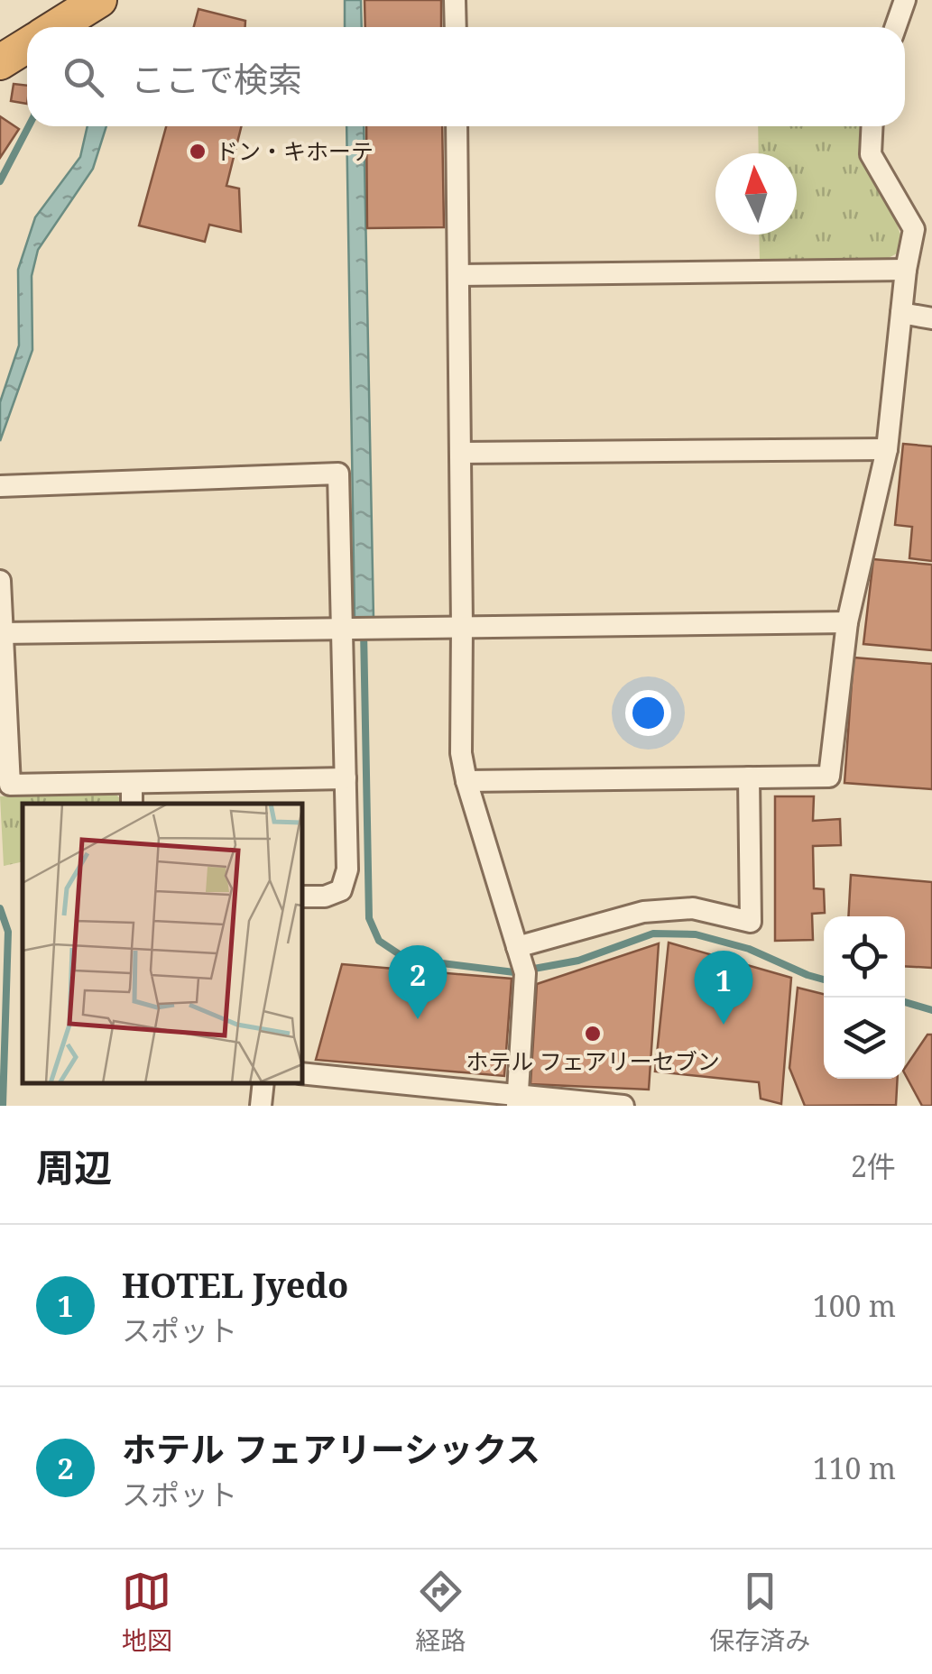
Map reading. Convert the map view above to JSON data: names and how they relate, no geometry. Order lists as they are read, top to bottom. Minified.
{"places":["ドン・キホーテ","ホテル フェアリーセブン"],"north":"top","page":{"search":"ここで検索","pins":["2","1"],"heading":["周辺","2件"],"list":[{"mark":"1","name":"HOTEL Jyedo","note":"スポット","value":"100 m"},{"mark":"2","name":"ホテル フェアリーシックス","note":"スポット","value":"110 m"}],"nav":["地図","経路","保存済み"]}}
